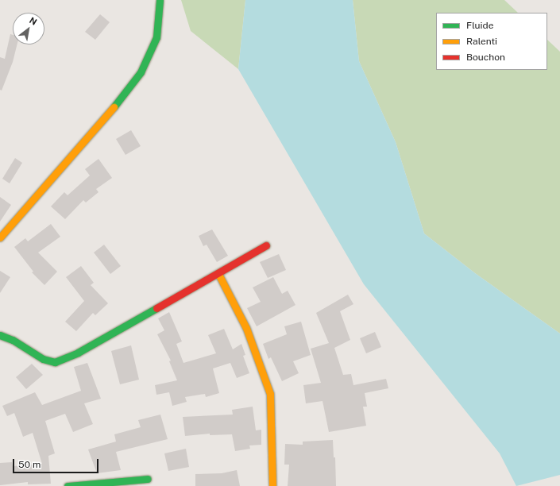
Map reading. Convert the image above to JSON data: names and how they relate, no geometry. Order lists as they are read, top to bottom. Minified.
{"legend":["Fluide","Ralenti","Bouchon"],"scale_bar":"50 m","north":"top right"}
